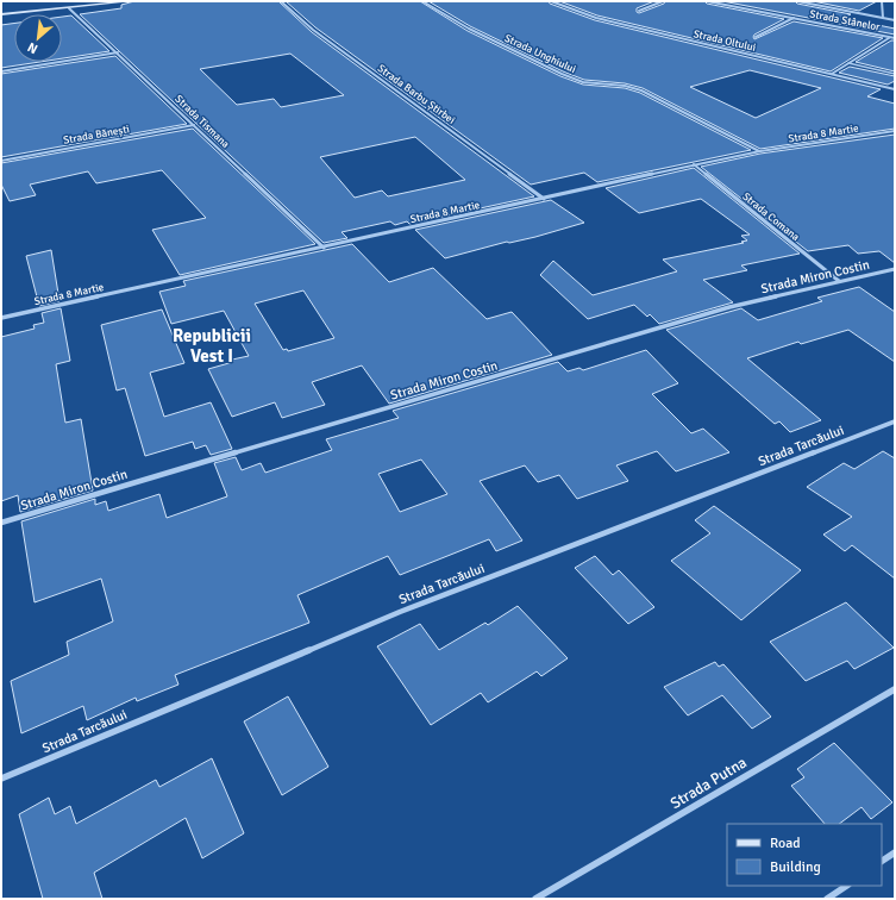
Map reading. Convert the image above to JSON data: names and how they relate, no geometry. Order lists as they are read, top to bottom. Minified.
{"streets":{"street":["Strada Stânelor","Strada Oltului","Strada Unghiului","Strada Barbu Știrbei","Strada Tismana","Strada 8 Martie","Strada Bănești","Strada Comana","Strada Miron Costin","Strada Tarcăului","Strada Putna"]},"crossings":[["Strada Unghiului","Strada 8 Martie"],["Strada Barbu Știrbei","Strada 8 Martie"],["Strada Tismana","Strada 8 Martie"],["Strada Tismana","Strada Bănești"],["Strada 8 Martie","Strada Comana"],["Strada Comana","Strada Miron Costin"]],"districts":["Republicii Vest I"],"legend":["Road","Building"],"north":"bottom left"}
